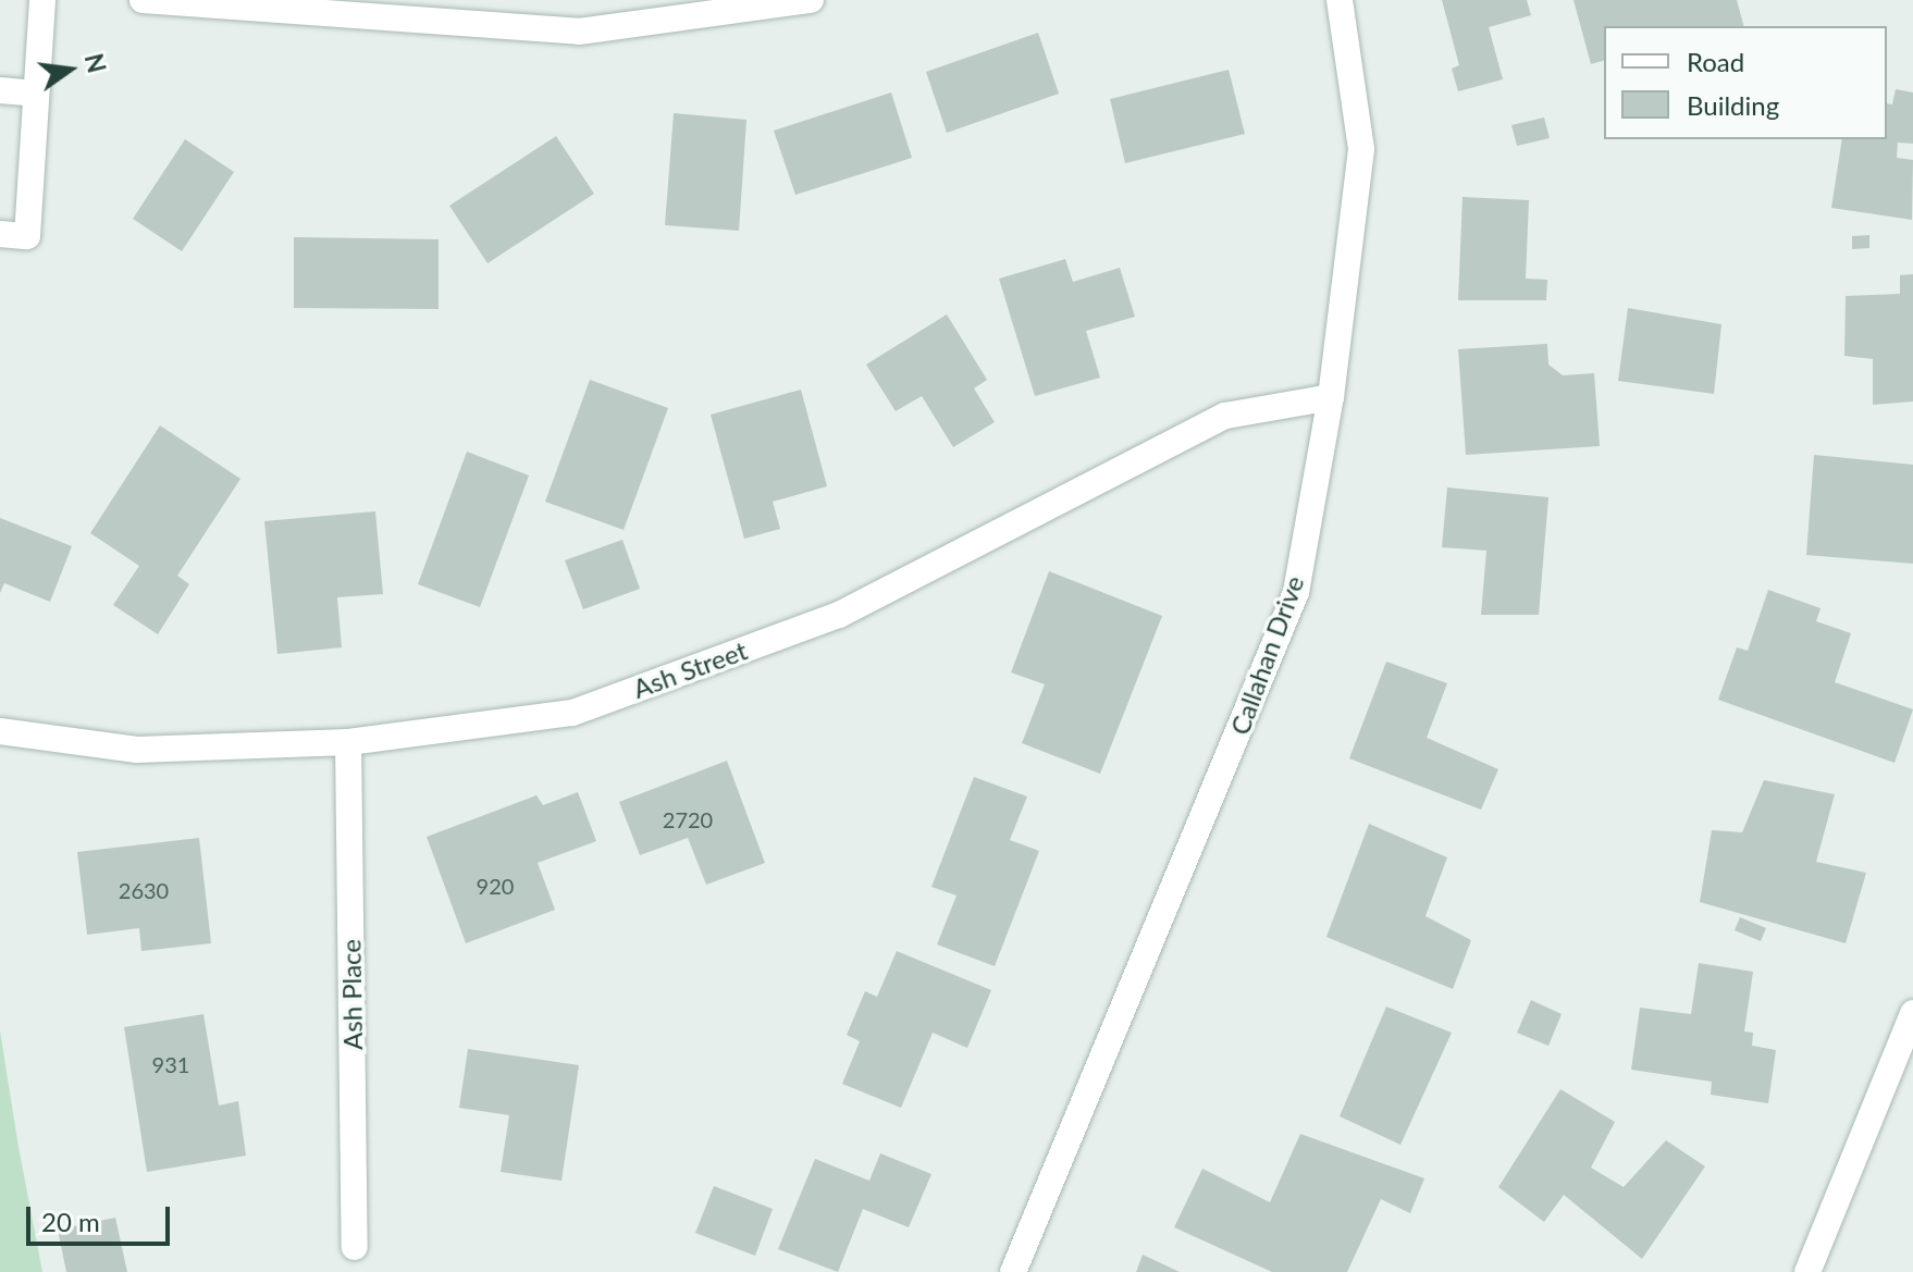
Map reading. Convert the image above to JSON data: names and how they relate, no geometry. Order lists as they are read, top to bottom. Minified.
{"streets":{"street":["Callahan Drive","Ash Street","Ash Place"]},"crossings":[["Callahan Drive","Ash Street"],["Ash Street","Ash Place"]],"house_numbers":["2720","920","2630","931"],"legend":["Road","Building"],"scale_bar":"20 m","north":"right"}
